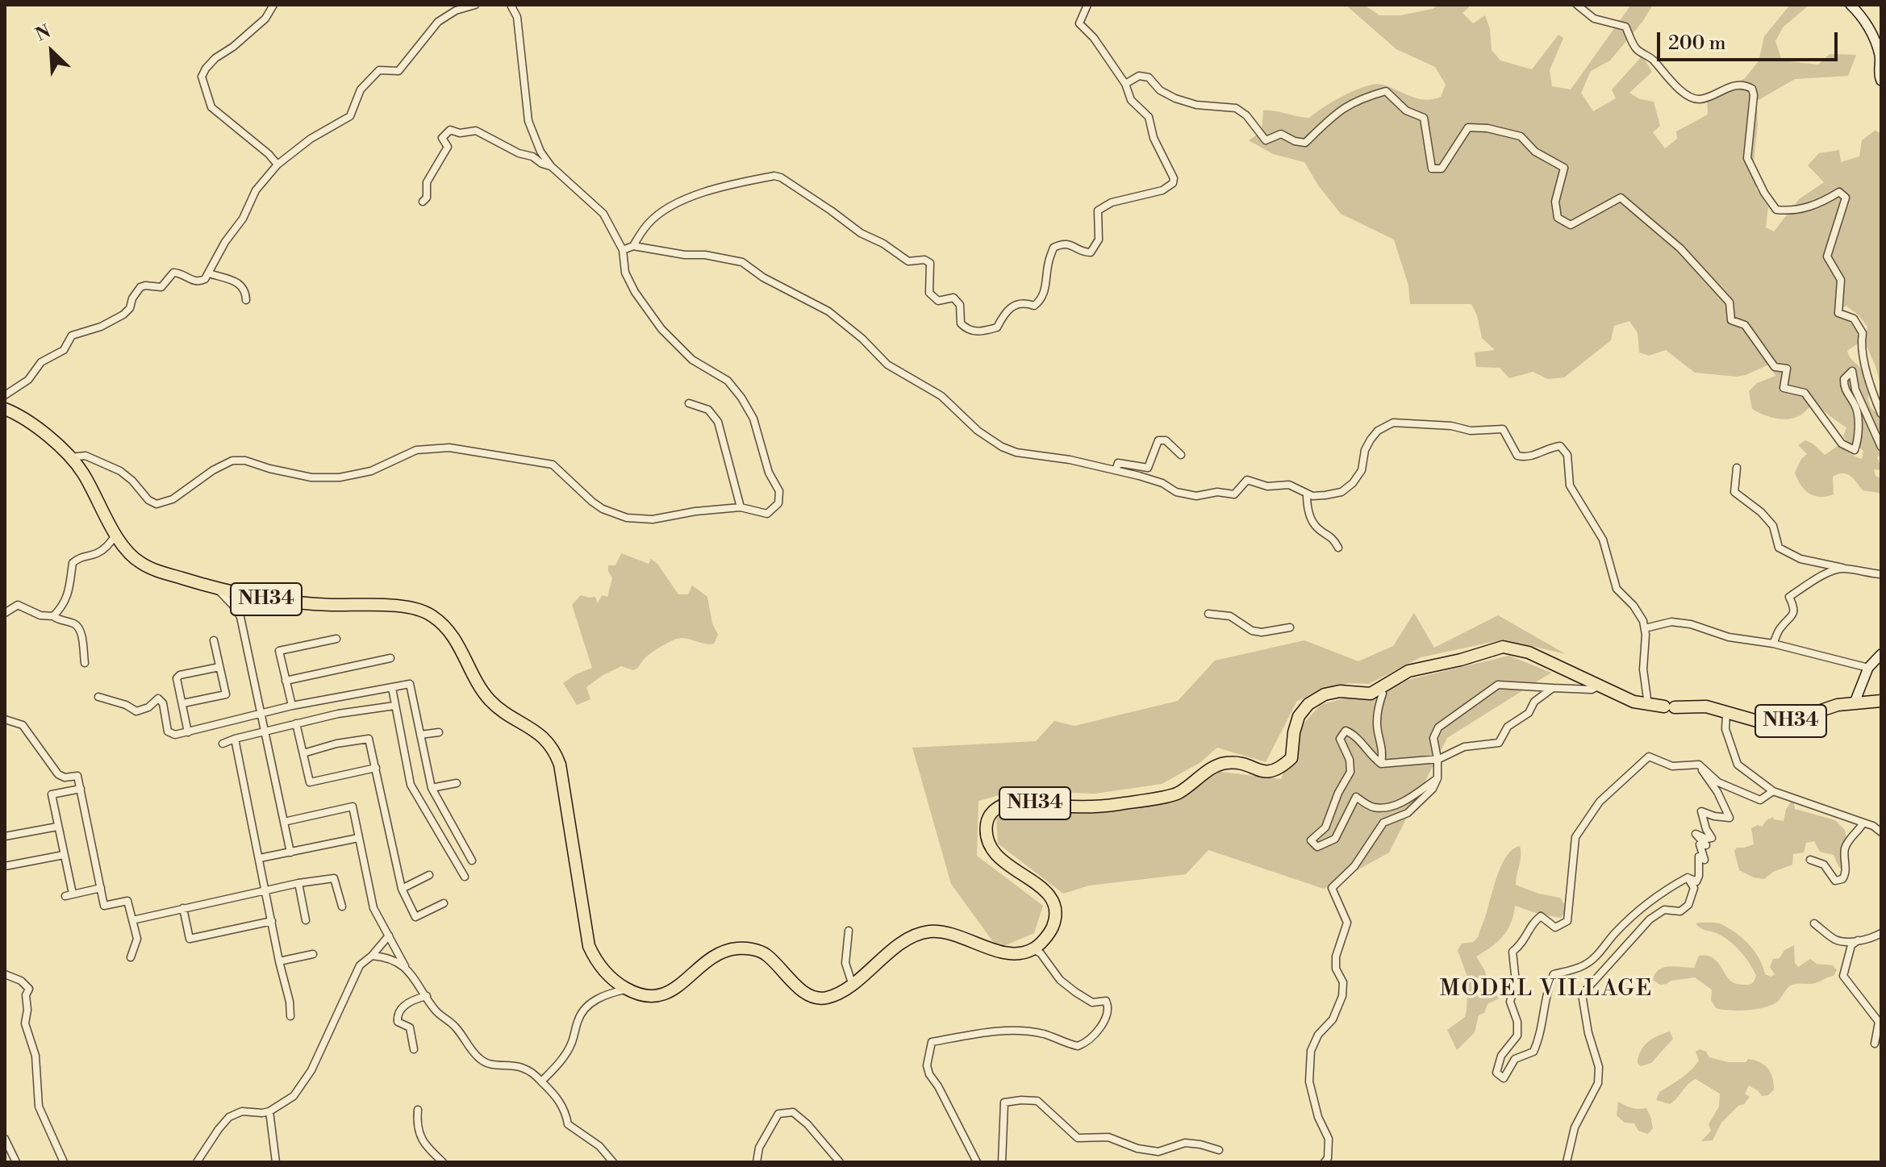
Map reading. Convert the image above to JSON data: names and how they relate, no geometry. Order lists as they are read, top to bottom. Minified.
{"streets":{"highway":["NH34"]},"districts":["MODEL VILLAGE"],"scale_bar":"200 m","north":"top left"}
